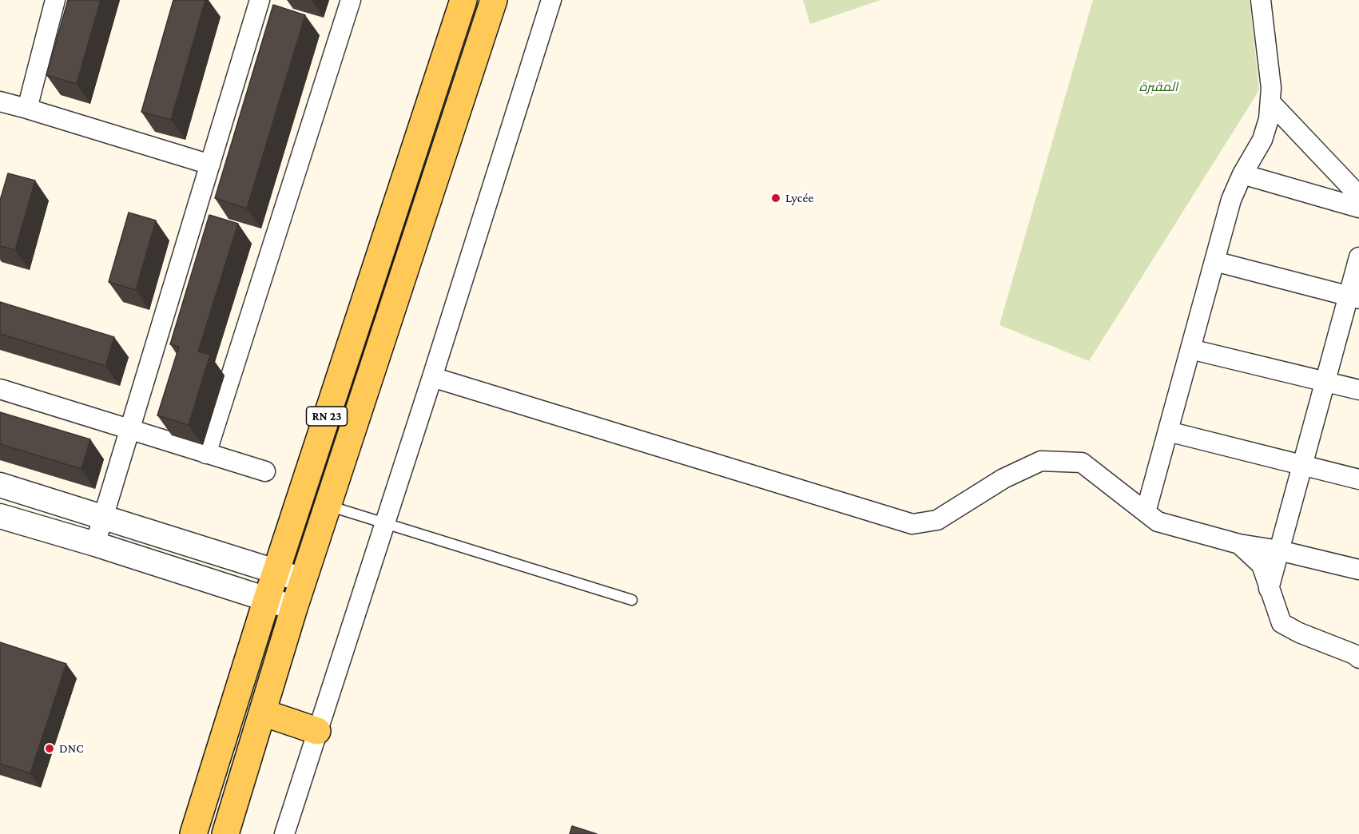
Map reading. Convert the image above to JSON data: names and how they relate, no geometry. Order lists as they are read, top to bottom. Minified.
{"streets":{"main road":["RN 23"]},"parks":["المقبرة"],"places":["Lycée","DNC"]}
